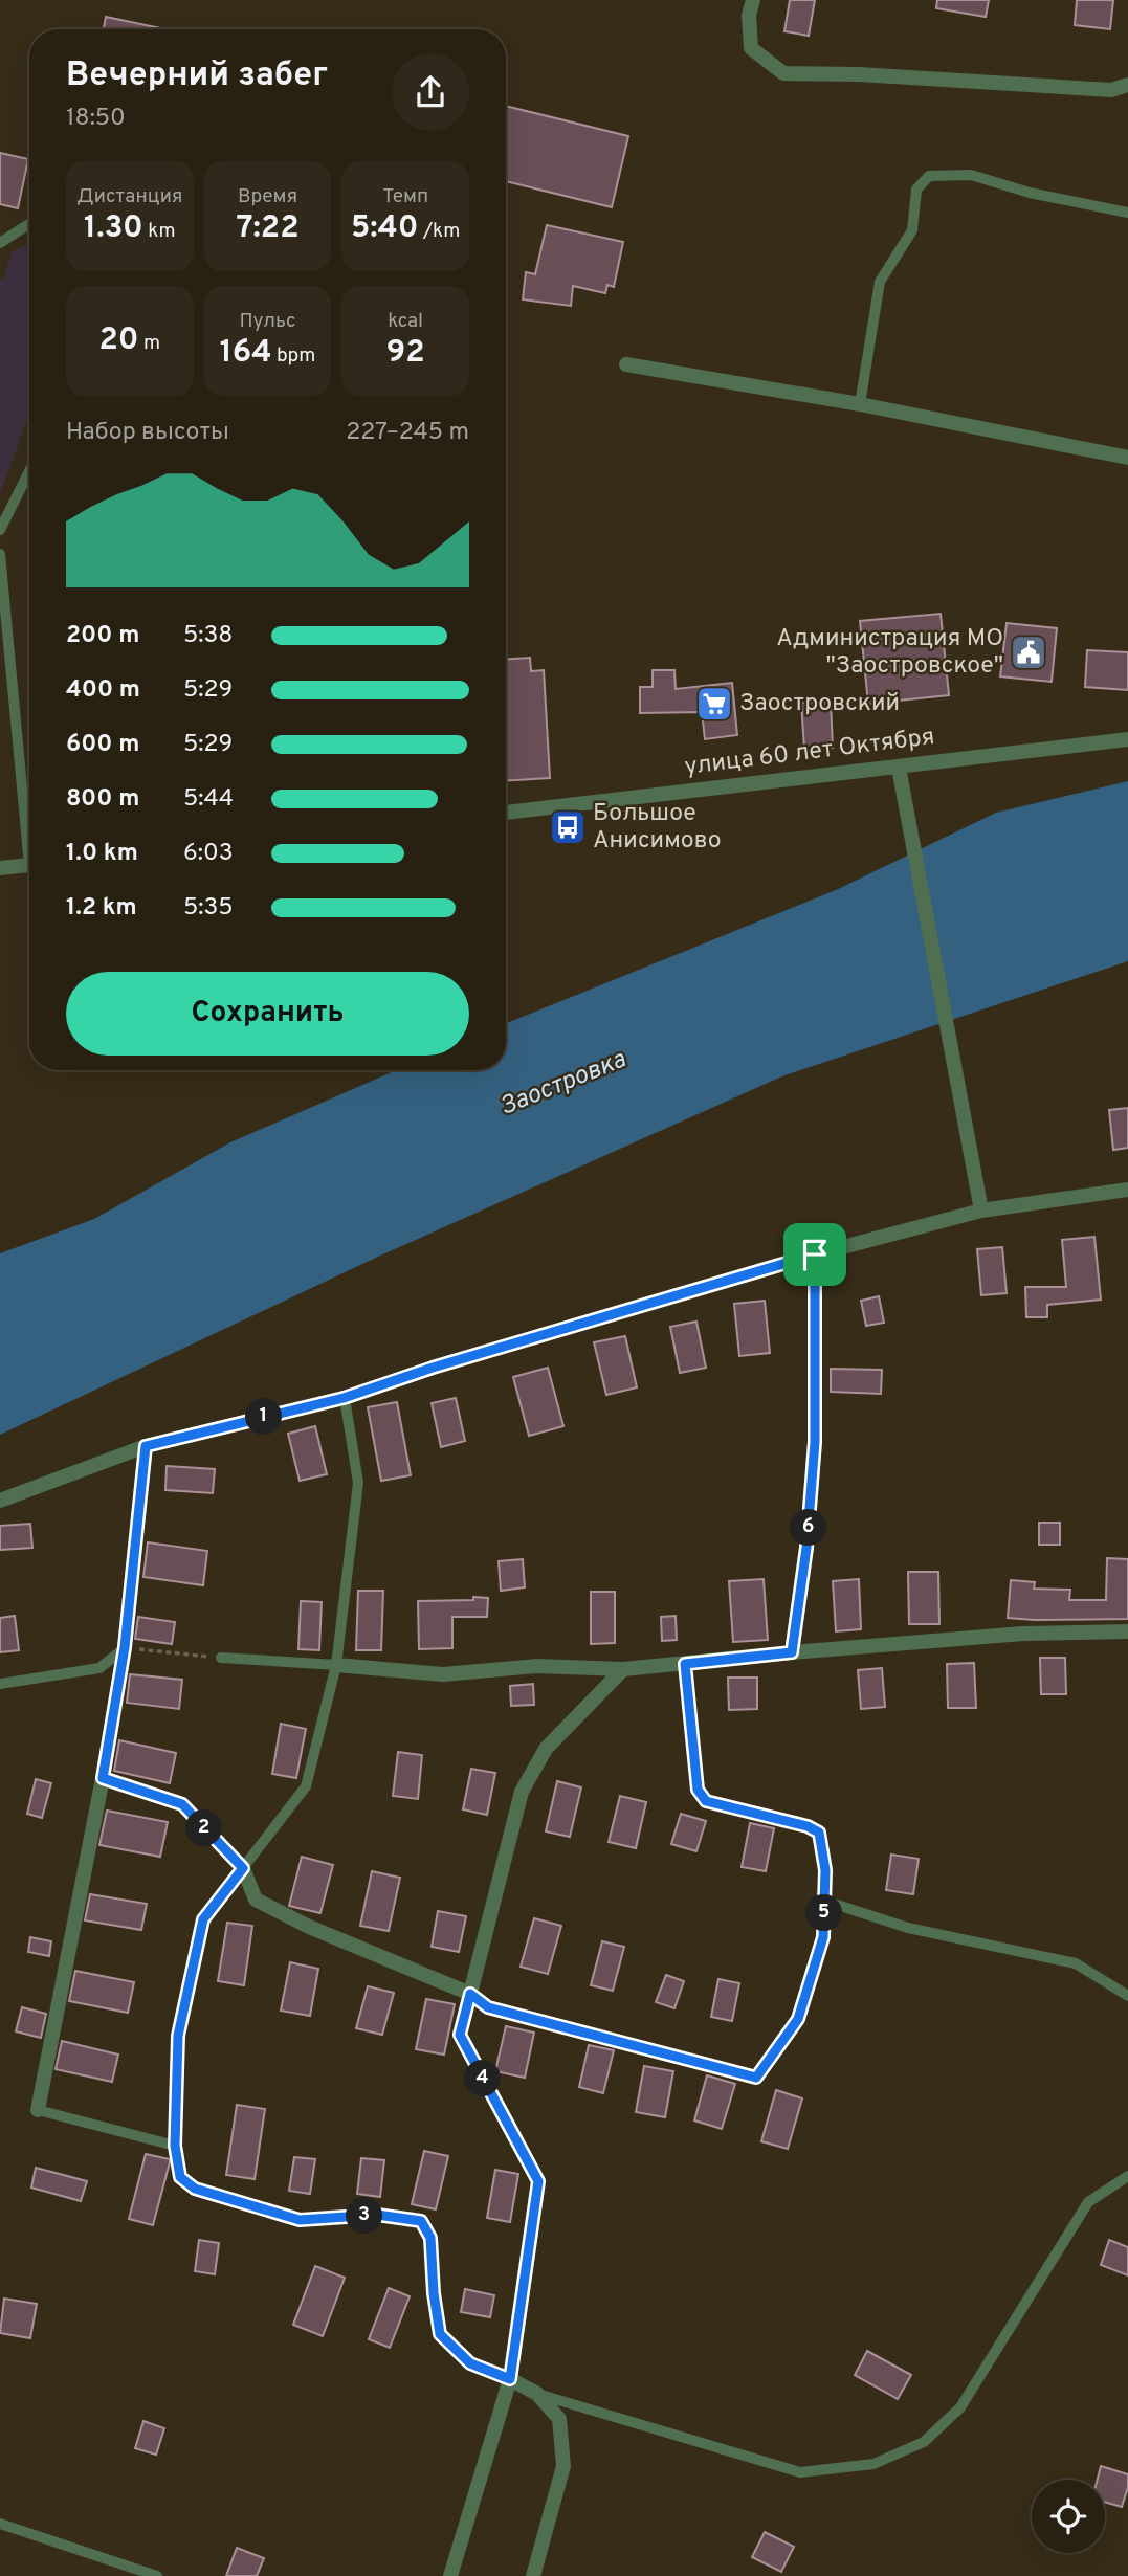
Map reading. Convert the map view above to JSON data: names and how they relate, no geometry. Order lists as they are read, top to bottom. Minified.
{"streets":{"street":["улица 60 лет Октября"]},"water":["Заостровка"],"places":{"public building":["Администрация МО \"Заостровское\""],"supermarket":["Заостровский"],"bus stop":["Большое Анисимово"]},"page":{"heading":["Вечерний забег","18:50"],"stats":[["Дистанция","1.30 km"],["Время","7:22"],["Темп","5:40 /km"],["20 m"],["Пульс","164 bpm"],["kcal","92"]],"chart":["Набор высоты","227–245 m"],"list":[{"name":"200 m","note":"5:38"},{"name":"400 m","note":"5:29"},{"name":"600 m","note":"5:29"},{"name":"800 m","note":"5:44"},{"name":"1.0 km","note":"6:03"},{"name":"1.2 km","note":"5:35"}],"buttons":"Сохранить","pins":["1","6","2","5","4","3"]}}
